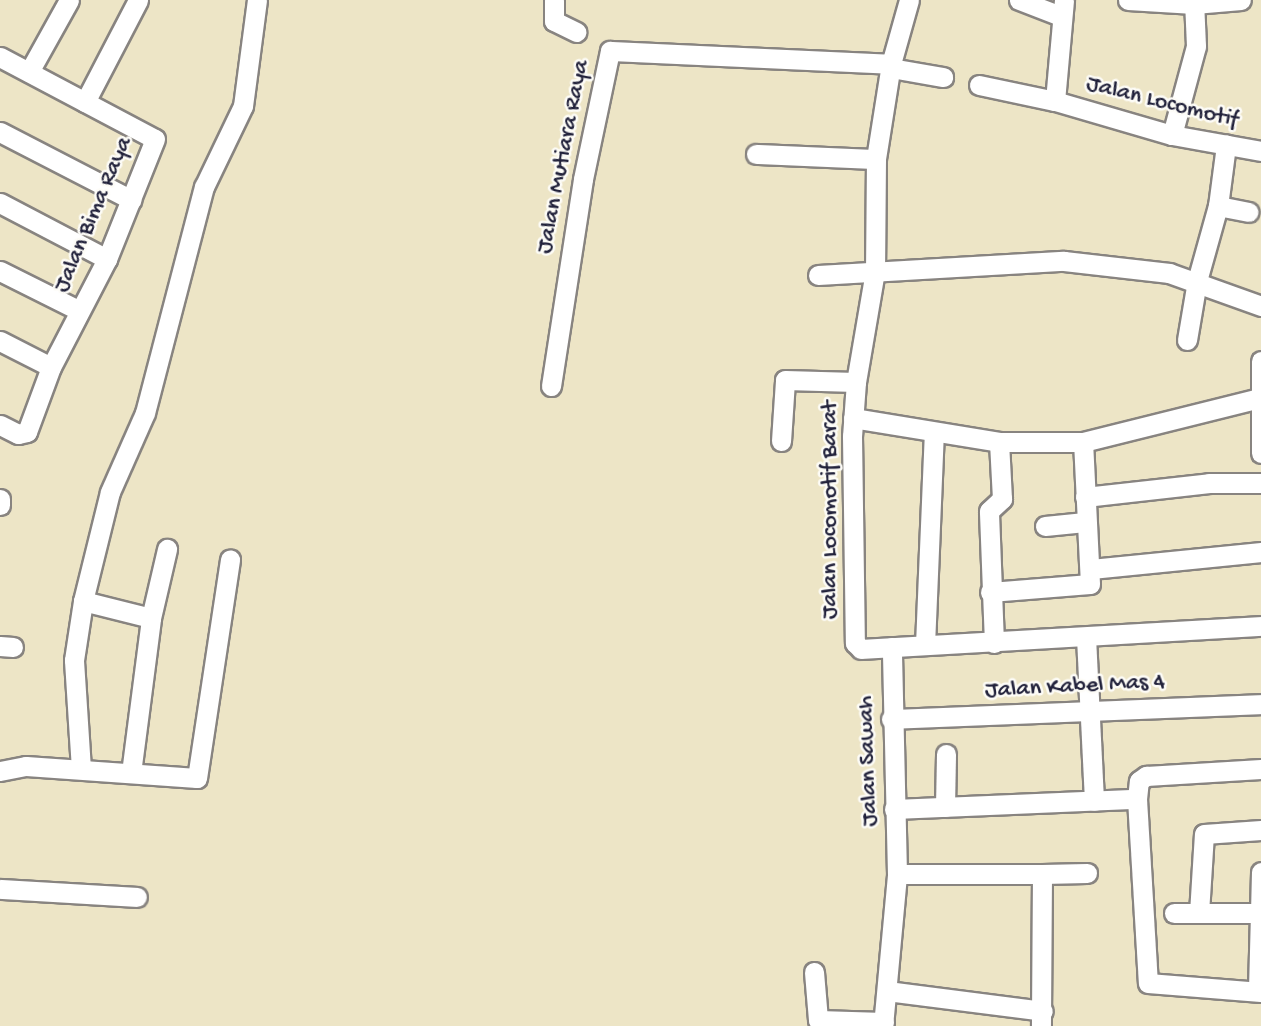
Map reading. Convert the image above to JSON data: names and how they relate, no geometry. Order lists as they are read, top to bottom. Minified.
{"streets":{"street":["Jalan Locomotif","Jalan Mutiara Raya","Jalan Bima Raya","Jalan Locomotif Barat","Jalan Kabel Mas 4","Jalan Sawah"]},"crossings":[["Jalan Mutiara Raya","Jalan Locomotif Barat"],["Jalan Locomotif Barat","Jalan Sawah"],["Jalan Kabel Mas 4","Jalan Sawah"]]}
